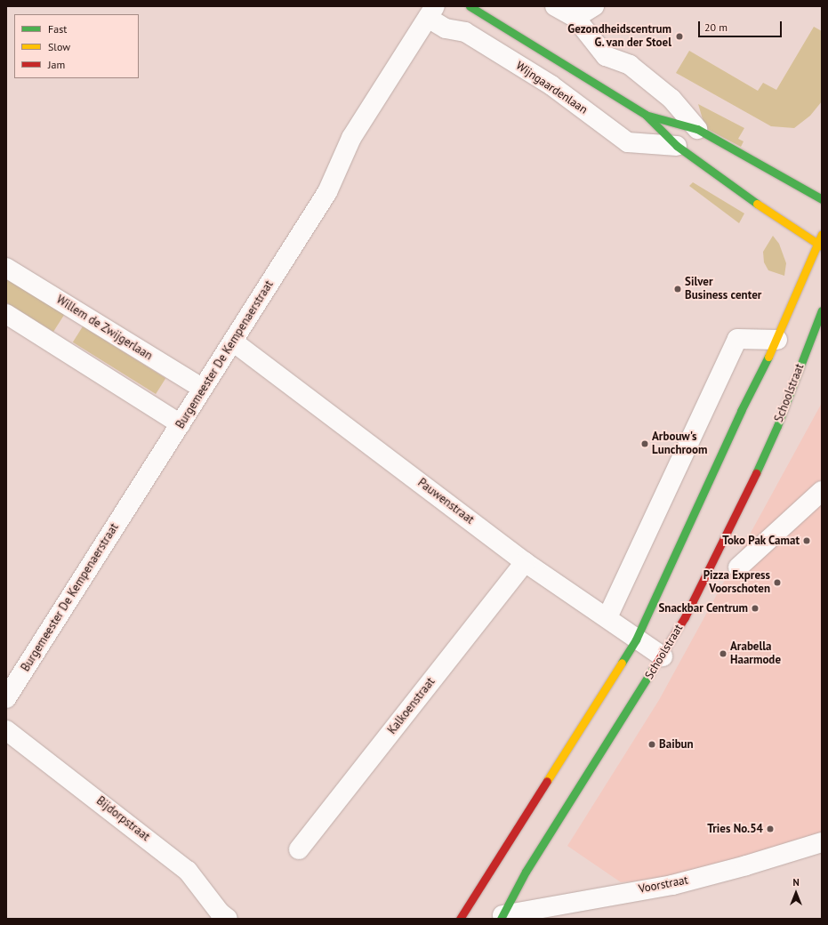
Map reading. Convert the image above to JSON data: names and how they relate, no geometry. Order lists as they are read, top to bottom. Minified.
{"streets":{"main road":["Schoolstraat"],"street":["Wijngaardenlaan","Willem de Zwijgerlaan","Burgemeester De Kempenaerstraat","Pauwenstraat","Kalkoenstraat","Bijdorpstraat","Voorstraat"]},"crossings":[["Wijngaardenlaan","Burgemeester De Kempenaerstraat"],["Willem de Zwijgerlaan","Burgemeester De Kempenaerstraat"],["Burgemeester De Kempenaerstraat","Pauwenstraat"],["Schoolstraat","Pauwenstraat"],["Schoolstraat","Voorstraat"],["Pauwenstraat","Kalkoenstraat"]],"places":["Gezondheidscentrum G. van der Stoel","Silver Business center","Arbouw's Lunchroom","Toko Pak Camat","Pizza Express Voorschoten","Snackbar Centrum","Arabella Haarmode","Baibun","Tries No.54"],"legend":["Fast","Slow","Jam"],"scale_bar":"20 m","north":"top"}
